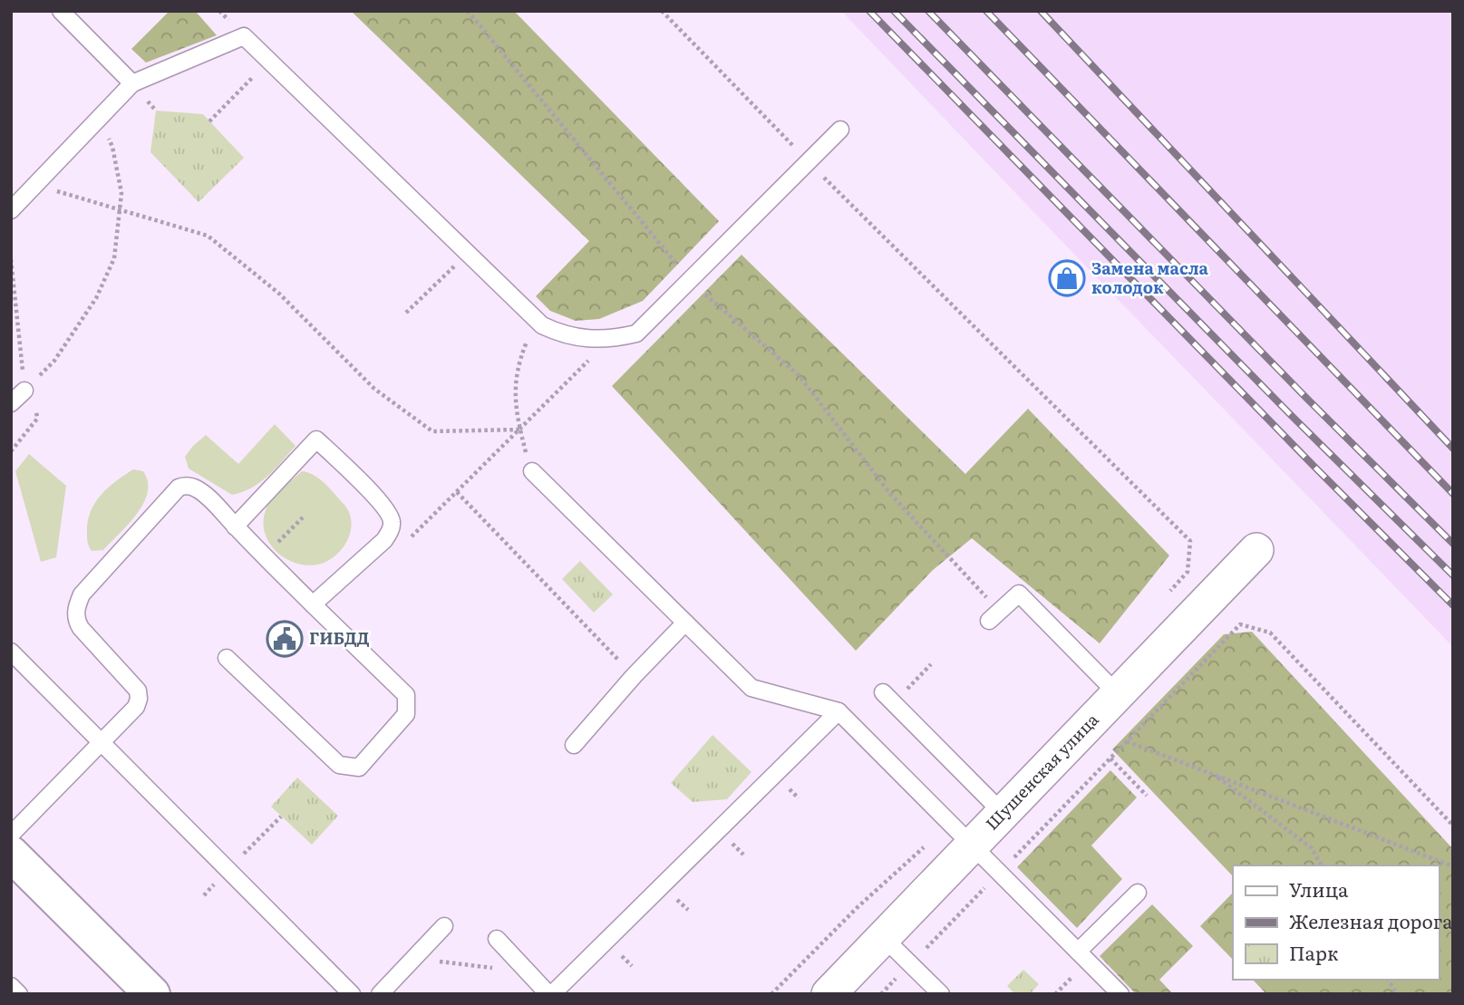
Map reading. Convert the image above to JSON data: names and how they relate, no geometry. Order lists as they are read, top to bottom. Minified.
{"streets":{"street":["Шушенская улица"]},"places":{"shop":["Замена масла колодок"],"public building":["ГИБДД"]},"legend":["Улица","Железная дорога","Парк"]}
